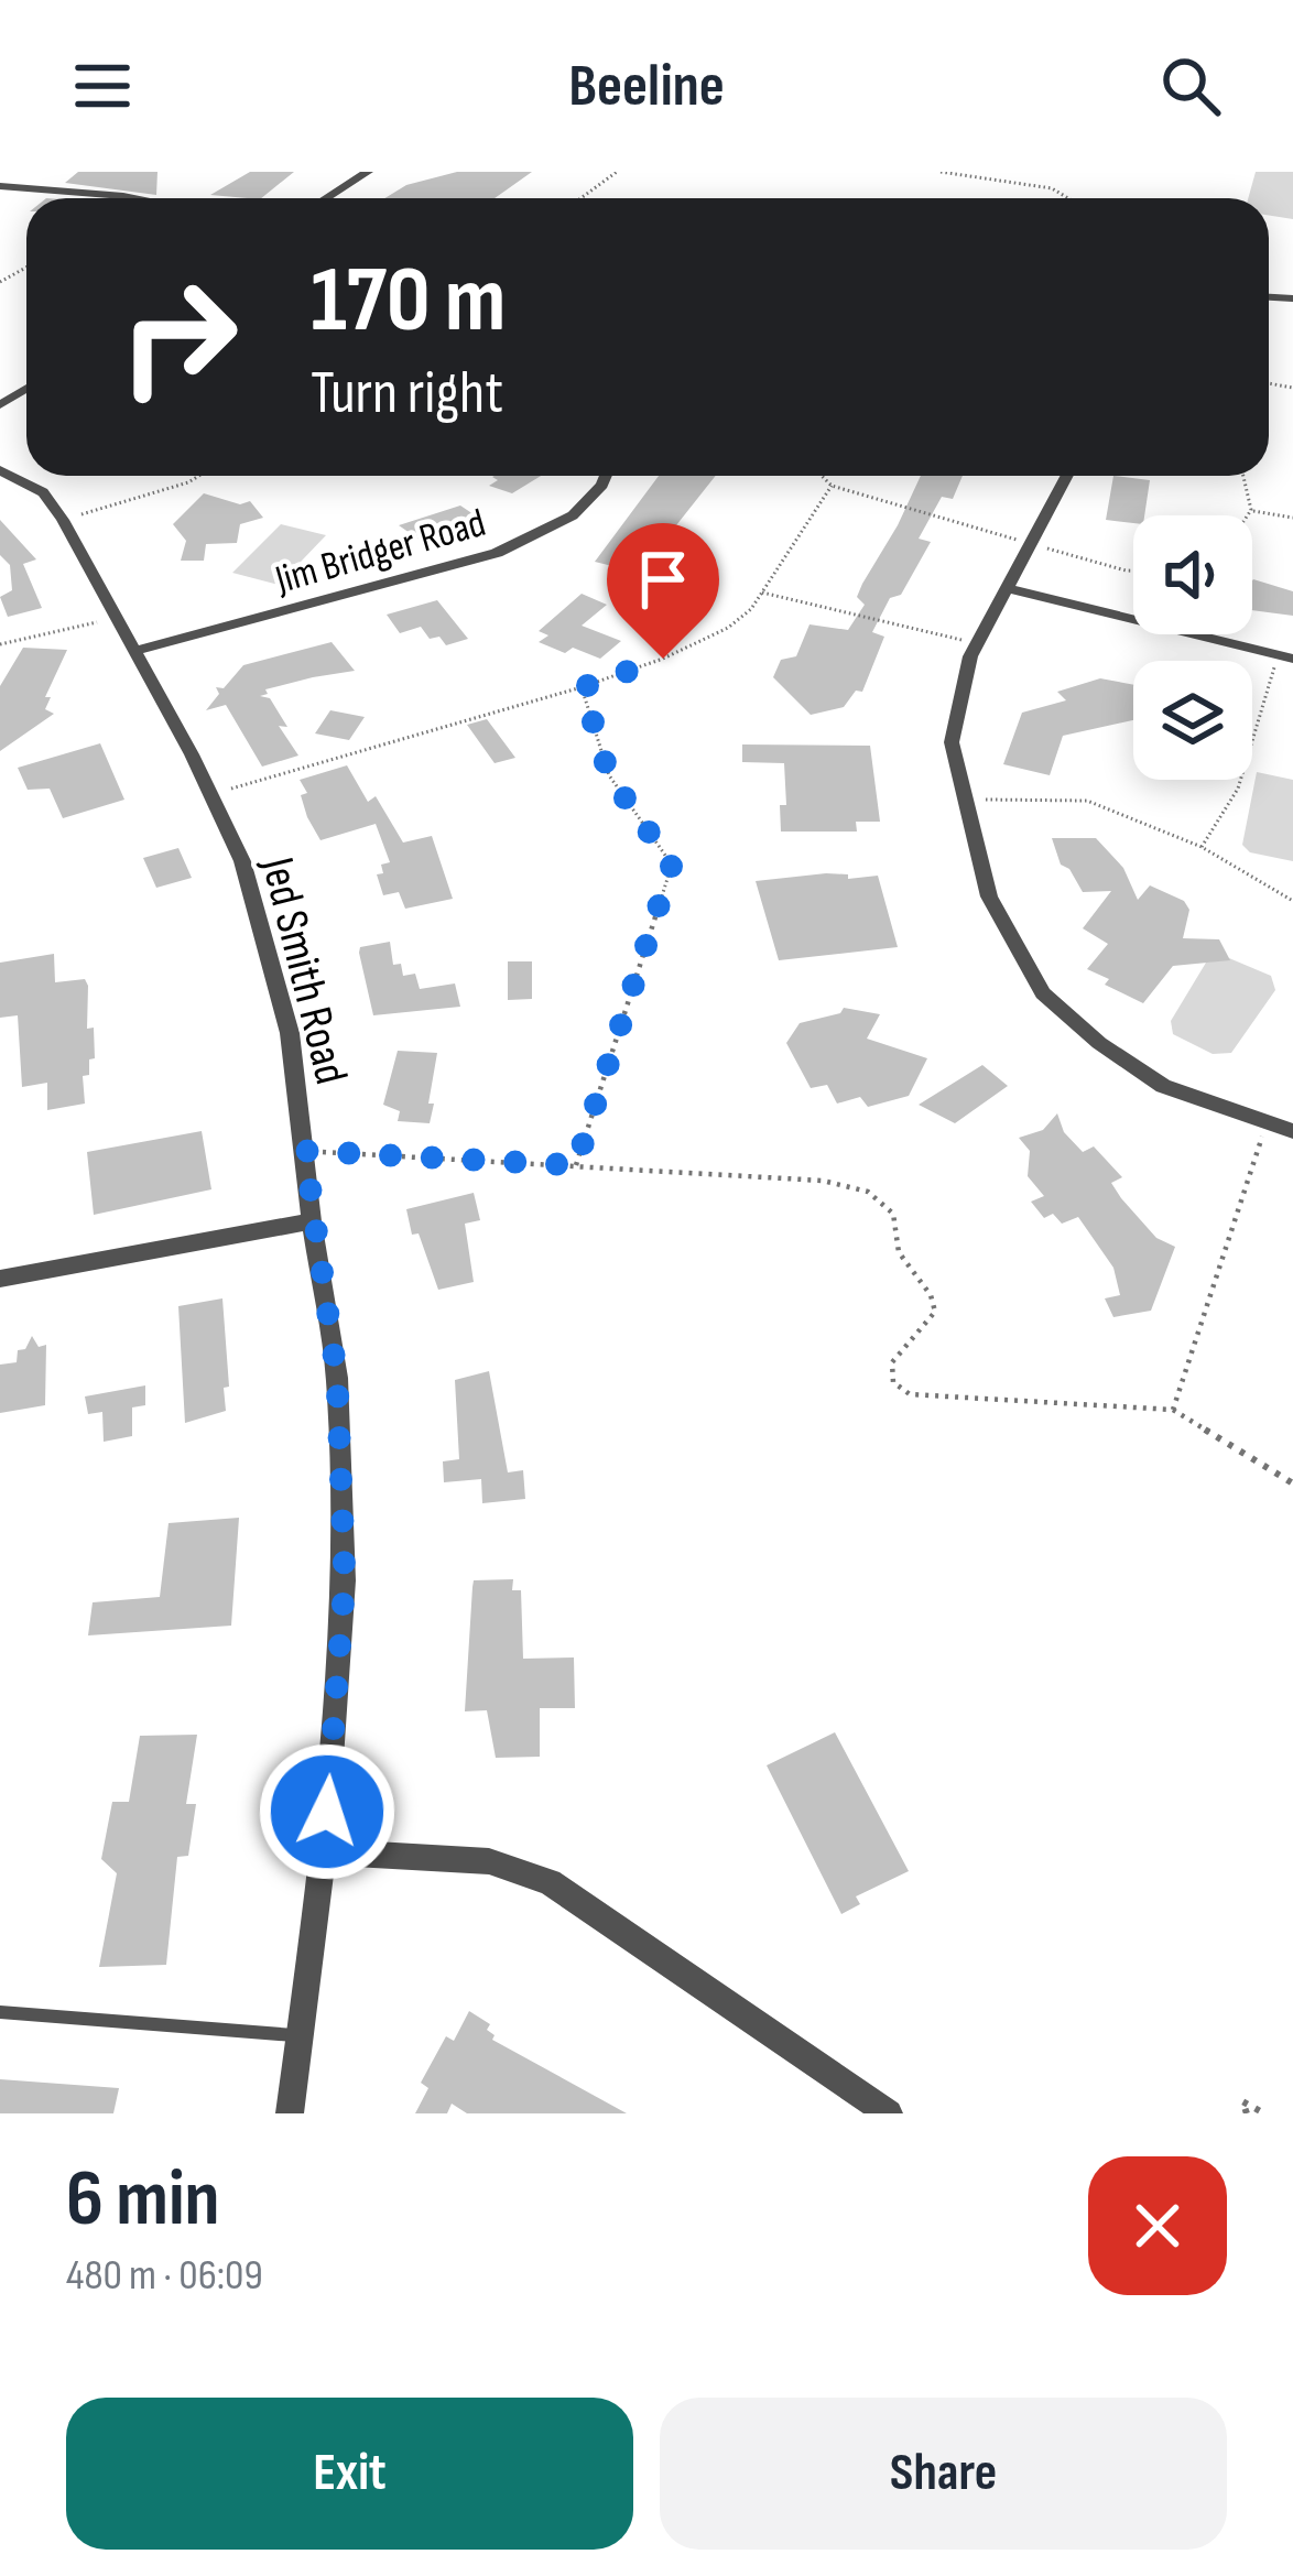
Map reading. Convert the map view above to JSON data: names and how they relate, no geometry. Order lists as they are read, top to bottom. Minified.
{"streets":{"street":["Jim Bridger Road","Jed Smith Road"]},"crossings":[["Jim Bridger Road","Jed Smith Road"]],"page":{"header":"Beeline","turn":["170 m","Turn right"],"heading":["6 min","480 m · 06:09"],"buttons":["Exit","Share"]}}
